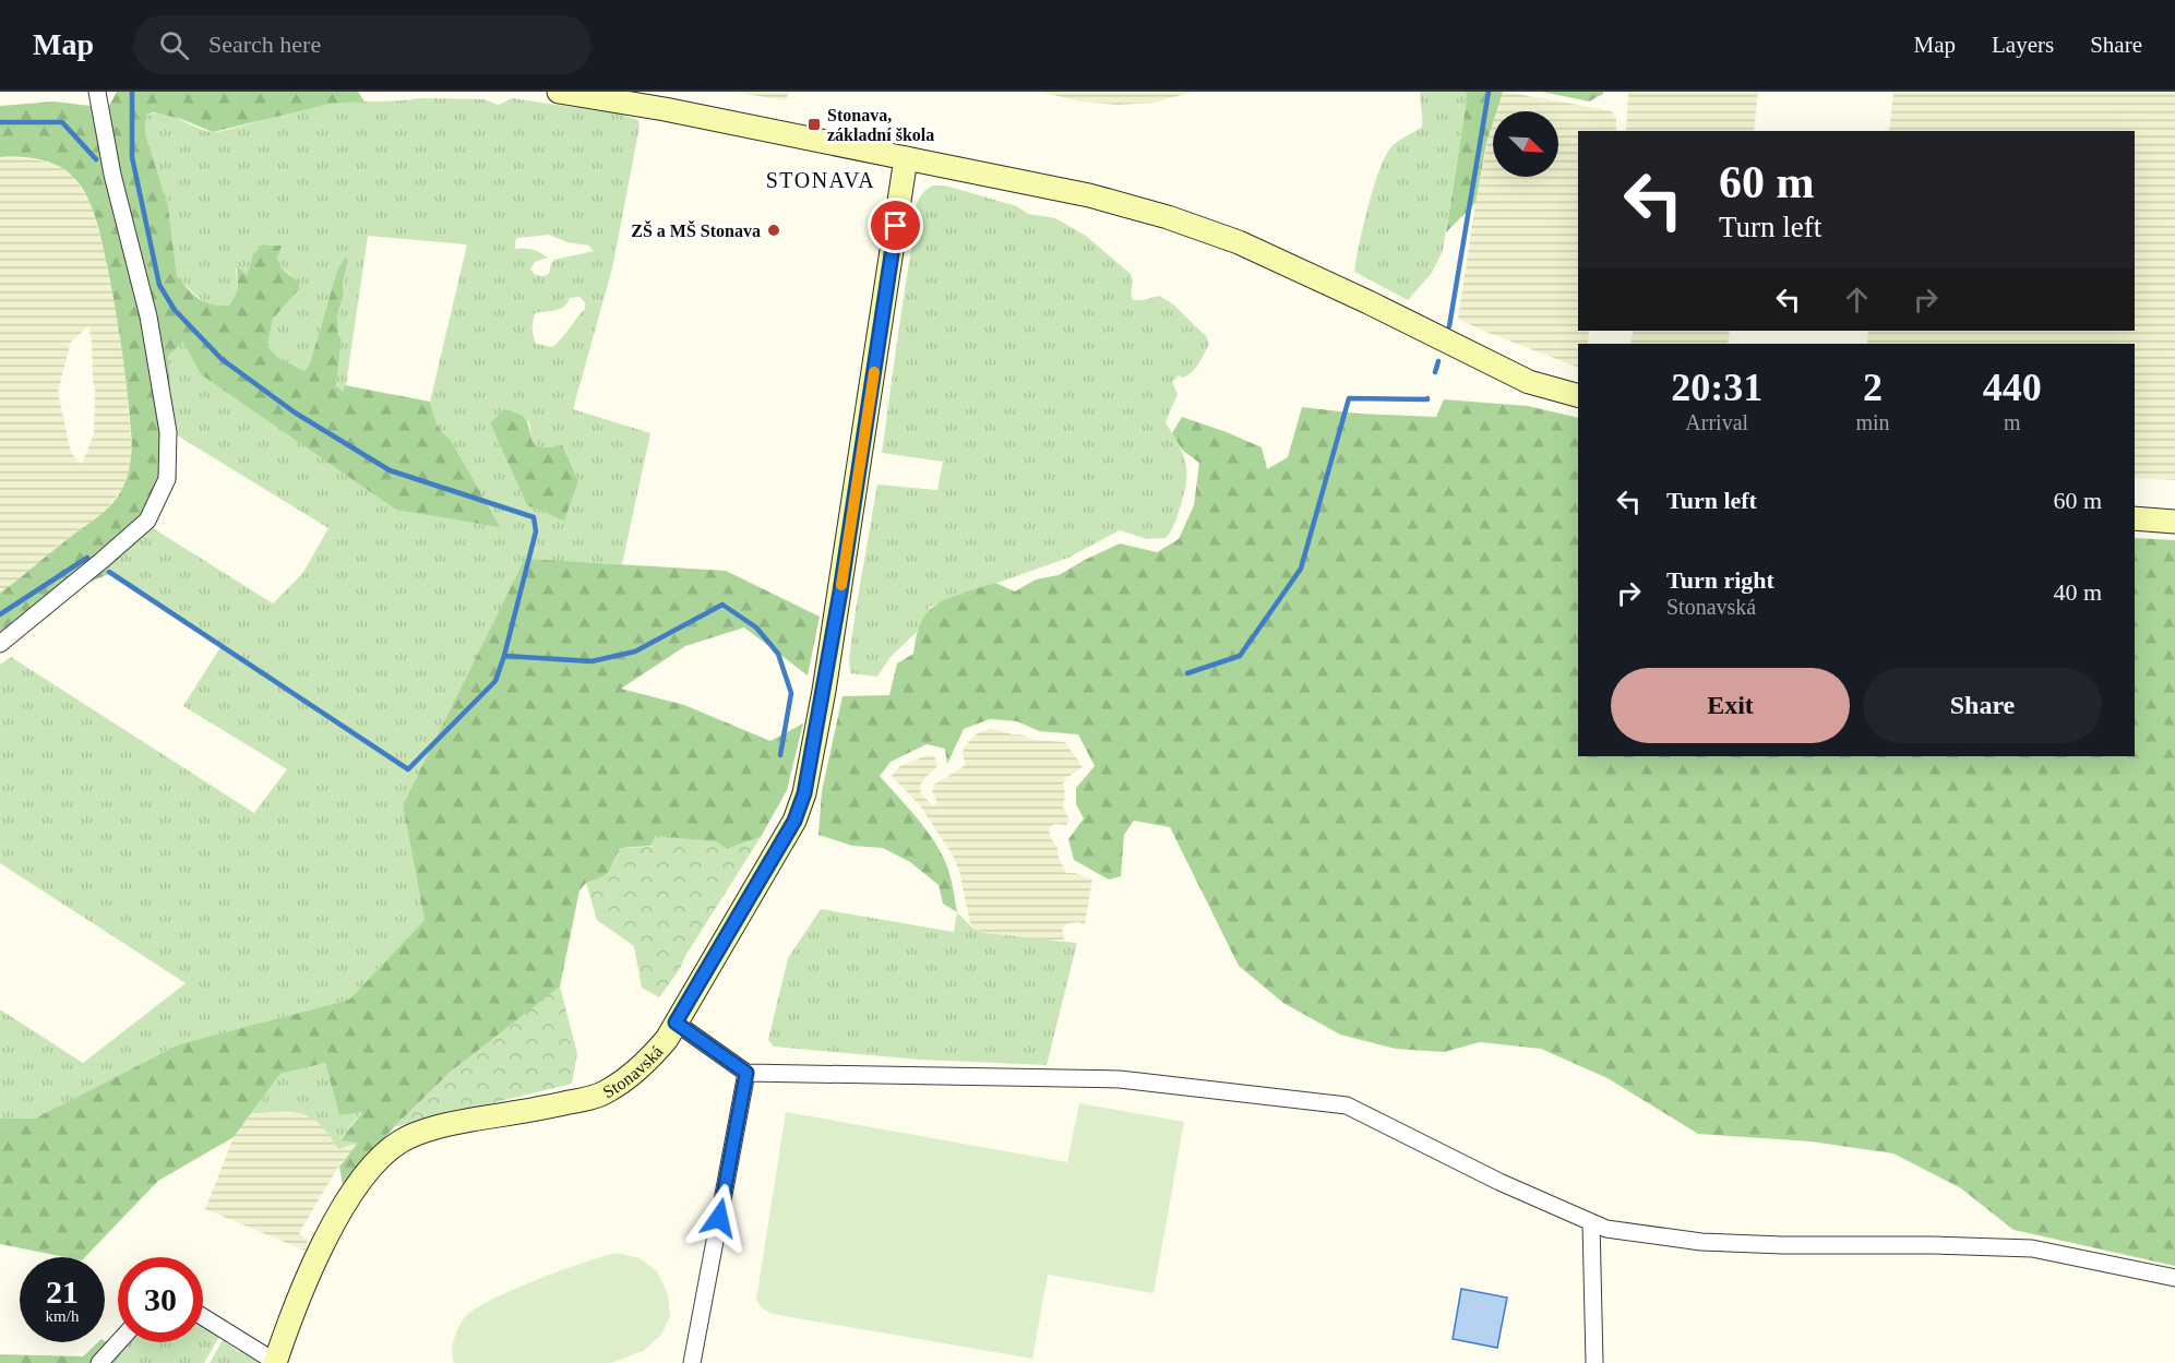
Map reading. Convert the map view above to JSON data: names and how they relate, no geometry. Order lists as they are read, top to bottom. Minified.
{"streets":{"street":["Stonavská"]},"districts":["STONAVA"],"places":{"transit":["Stonava, základní škola"],"other":["ZŠ a MŠ Stonava"]},"north":"bottom right","page":{"header":"Map","search":"Search here","nav":["Map","Layers","Share"],"turn":["60 m","Turn left"],"eta":["20:31","Arrival","2","min","440","m"],"list":[{"name":"Turn left","value":"60 m"},{"name":"Turn right","note":"Stonavská","value":"40 m"}],"buttons":["Exit","Share"],"speed":"21 km/h","limit":"30"}}
